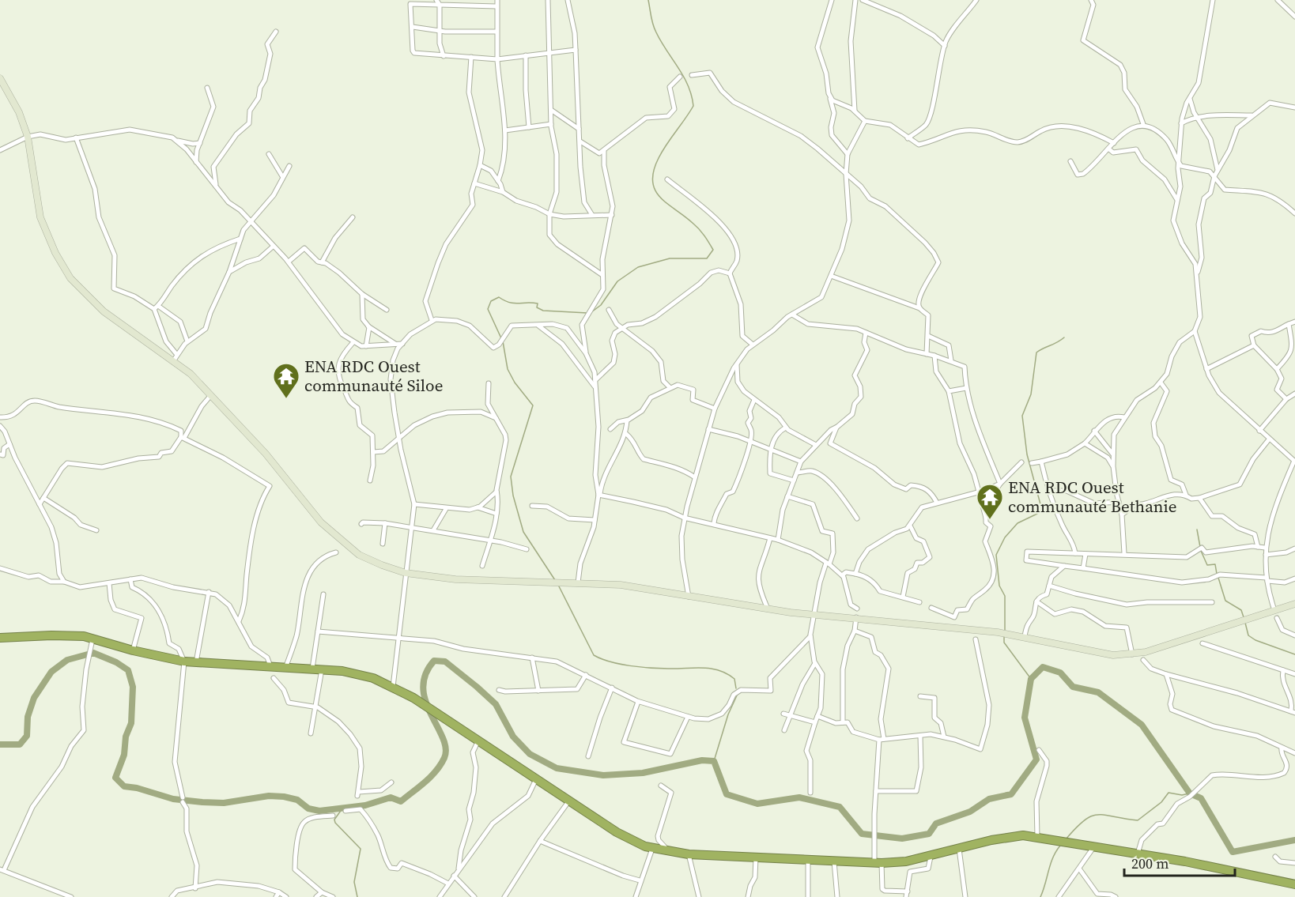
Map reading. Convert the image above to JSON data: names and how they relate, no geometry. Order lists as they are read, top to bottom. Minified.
{"places":{"temple":["ENA RDC Ouest communauté Siloe","ENA RDC Ouest communauté Bethanie"]},"scale_bar":"200 m"}
